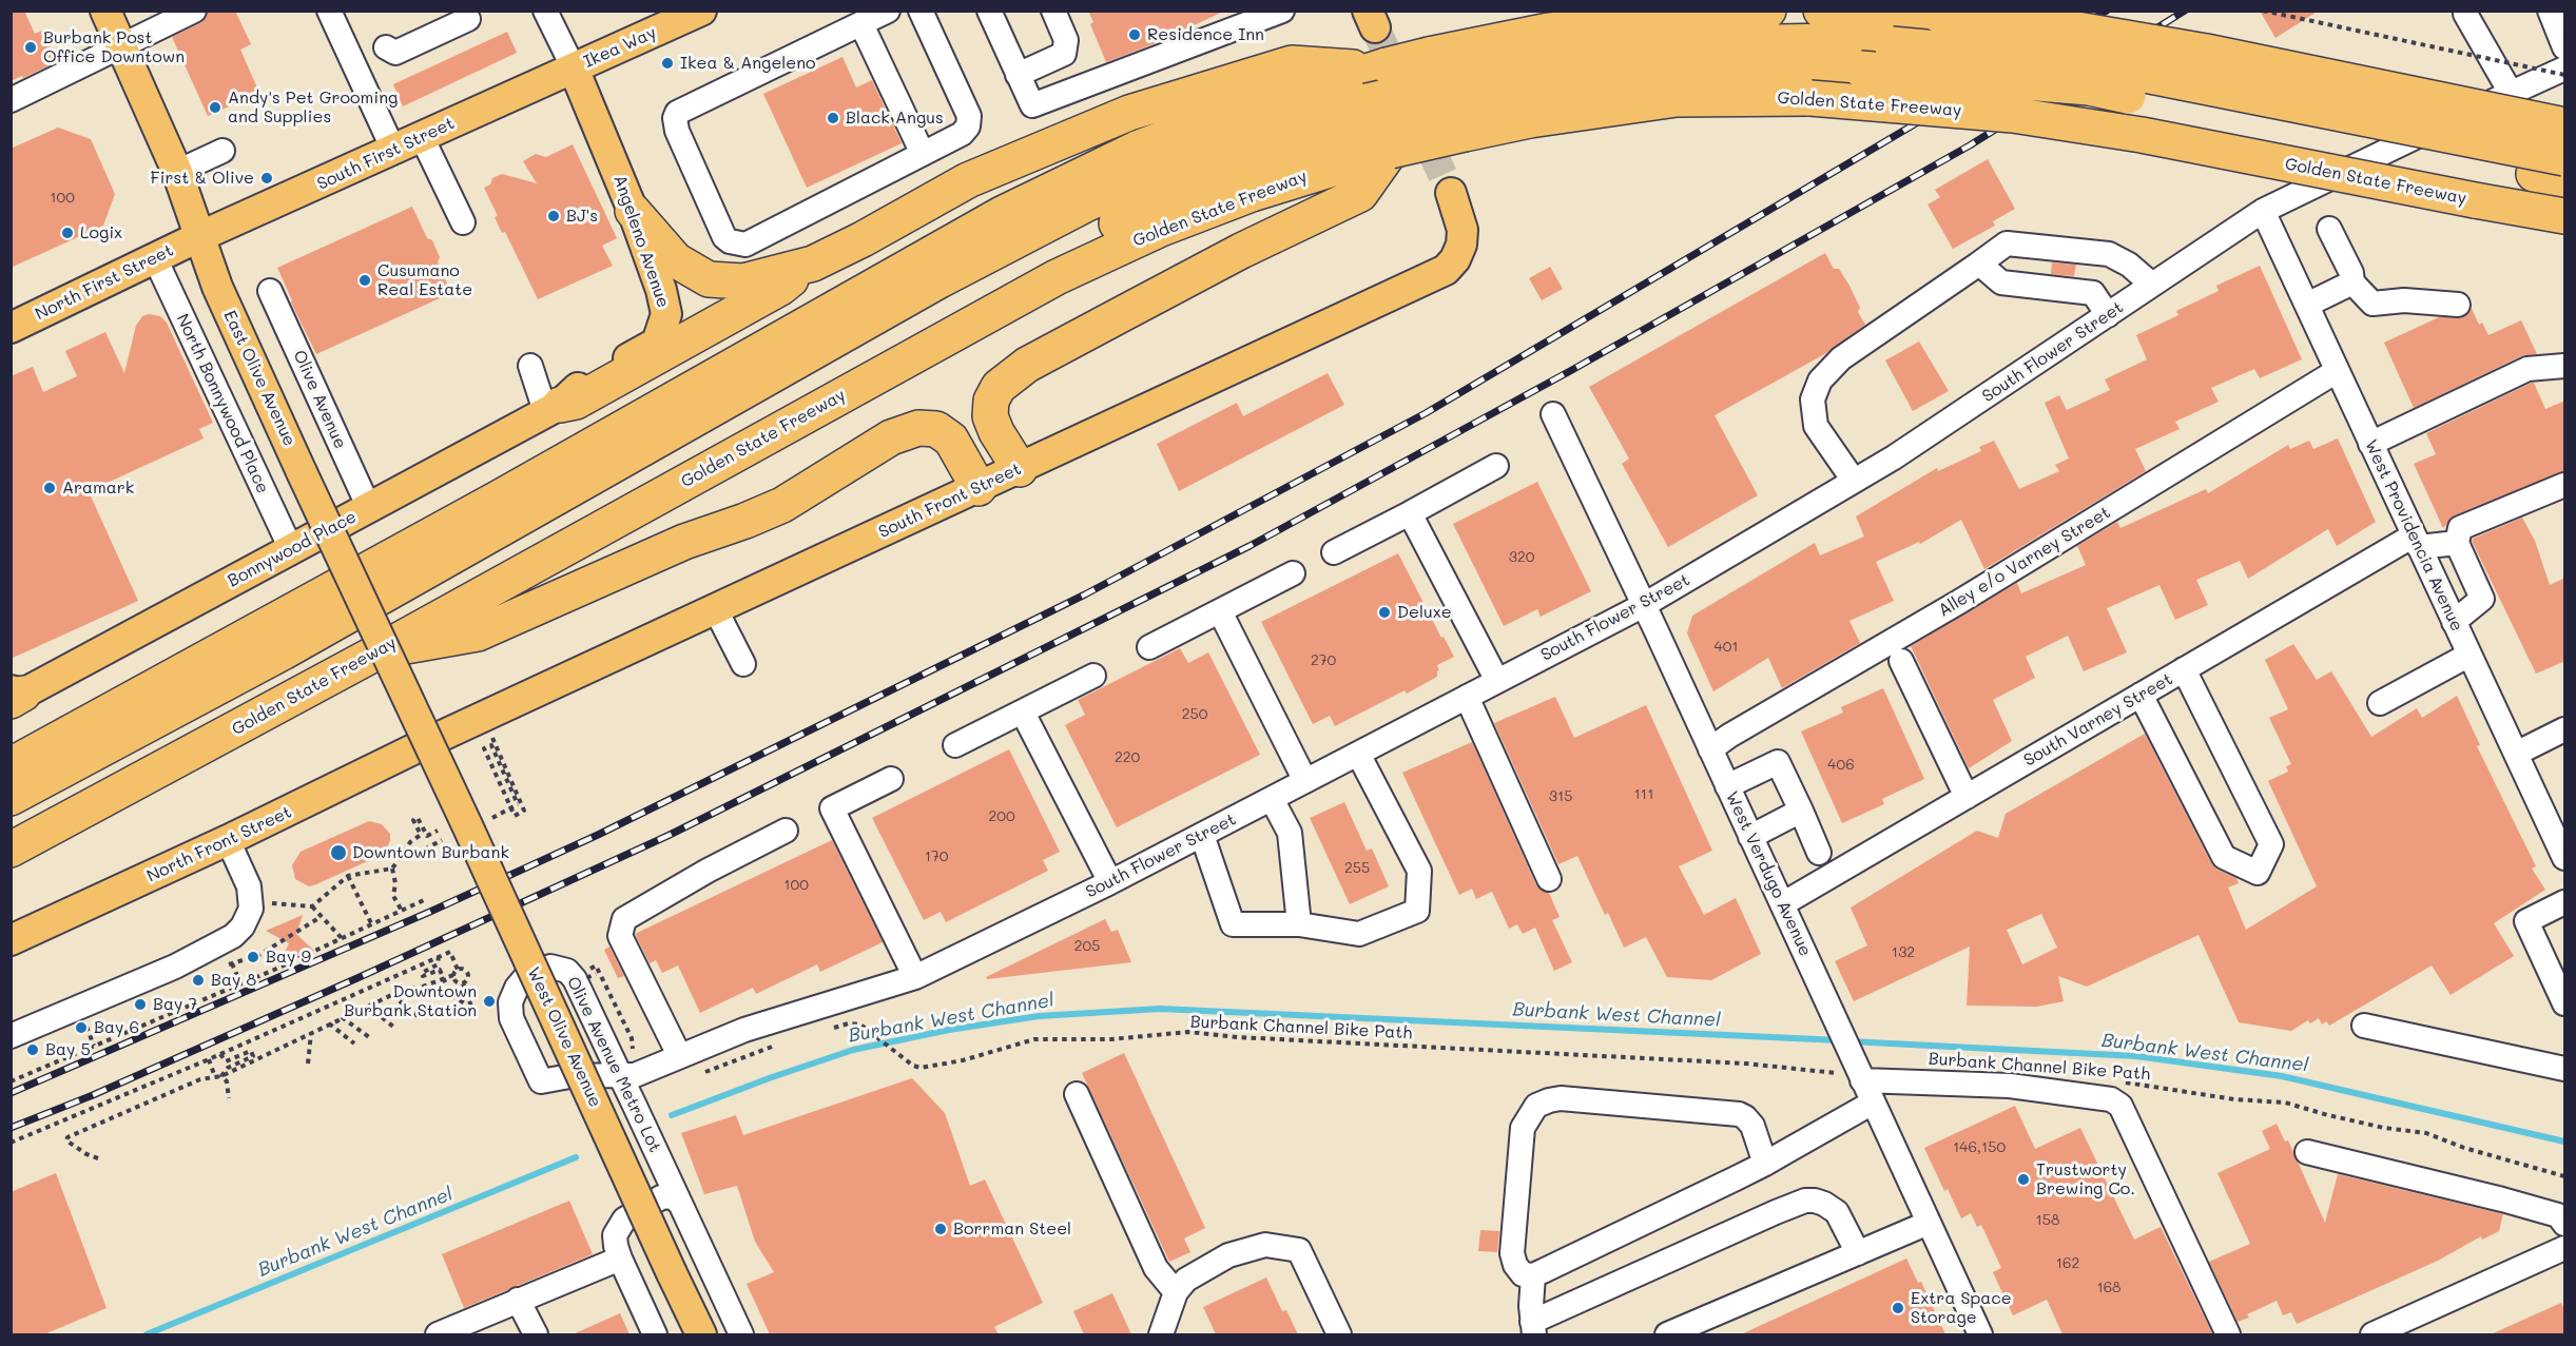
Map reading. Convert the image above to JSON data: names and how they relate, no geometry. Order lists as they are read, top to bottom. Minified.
{"streets":{"highway":["Golden State Freeway"],"main road":["Ikea Way","South First Street","Angeleno Avenue","North First Street","East Olive Avenue","South Front Street","Bonnywood Place","North Front Street","West Olive Avenue"],"street":["South Flower Street","Olive Avenue","North Bonnywood Place","West Providencia Avenue","Alley e/o Varney Street","South Varney Street","West Verdugo Avenue","Olive Avenue Metro Lot"],"path":["Burbank Channel Bike Path"]},"crossings":[["Ikea Way","South First Street"],["Ikea Way","Angeleno Avenue"],["South First Street","Angeleno Avenue"],["South First Street","North First Street"],["South First Street","East Olive Avenue"],["Angeleno Avenue","Bonnywood Place"],["North First Street","East Olive Avenue"],["North First Street","North Bonnywood Place"],["South Flower Street","West Providencia Avenue"],["South Flower Street","West Verdugo Avenue"],["South Flower Street","Olive Avenue Metro Lot"],["East Olive Avenue","South Front Street"],["East Olive Avenue","North Front Street"],["East Olive Avenue","West Olive Avenue"],["Olive Avenue","Bonnywood Place"],["North Bonnywood Place","Bonnywood Place"],["South Front Street","North Front Street"],["South Front Street","West Olive Avenue"],["West Providencia Avenue","Alley e/o Varney Street"],["West Providencia Avenue","South Varney Street"],["Alley e/o Varney Street","West Verdugo Avenue"],["South Varney Street","West Verdugo Avenue"],["North Front Street","West Olive Avenue"]],"water":["Burbank West Channel"],"places":["Residence Inn","Burbank Post Office Downtown","Ikea & Angeleno","Andy's Pet Grooming and Supplies","Black Angus","First & Olive","BJ's","Logix","Cusumano Real Estate","Aramark","Deluxe","Downtown Burbank","Bay 9","Bay 8","Downtown Burbank Station","Bay 7","Bay 6","Bay 5","Trustworty Brewing Co.","Borrman Steel","Extra Space Storage"],"house_numbers":["100","320","401","270","250","220","406","111","315","200","170","255","100","205","132","146,150","158","162","168"]}
